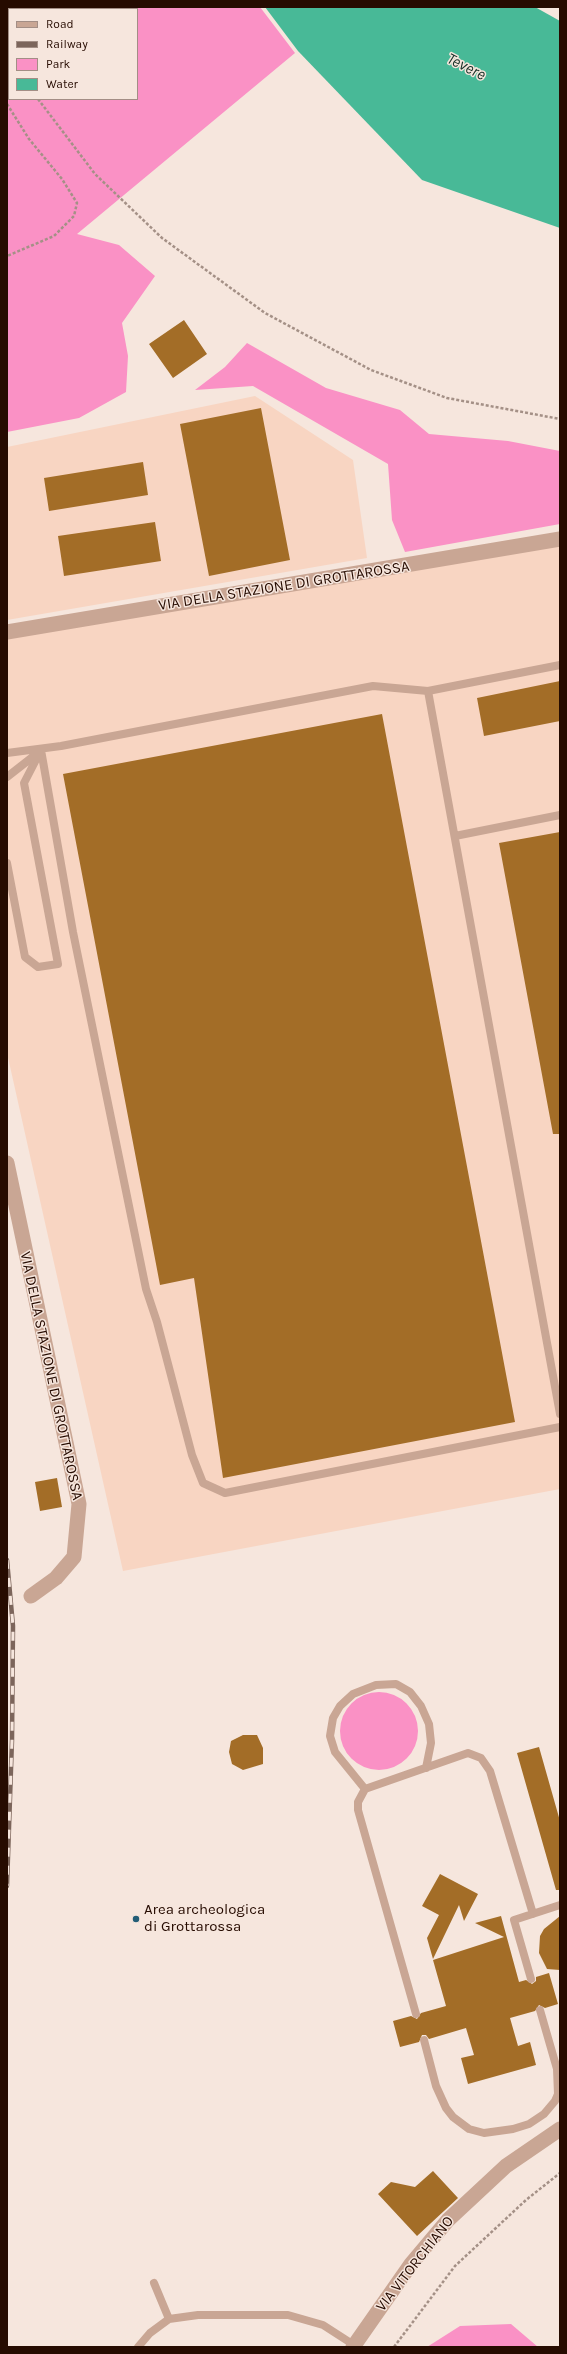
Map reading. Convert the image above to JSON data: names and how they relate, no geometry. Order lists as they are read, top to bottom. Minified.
{"streets":{"street":["VIA DELLA STAZIONE DI GROTTAROSSA","VIA VITORCHIANO"]},"water":["Tevere"],"places":["Area archeologica di Grottarossa"],"legend":["Road","Railway","Park","Water"]}
